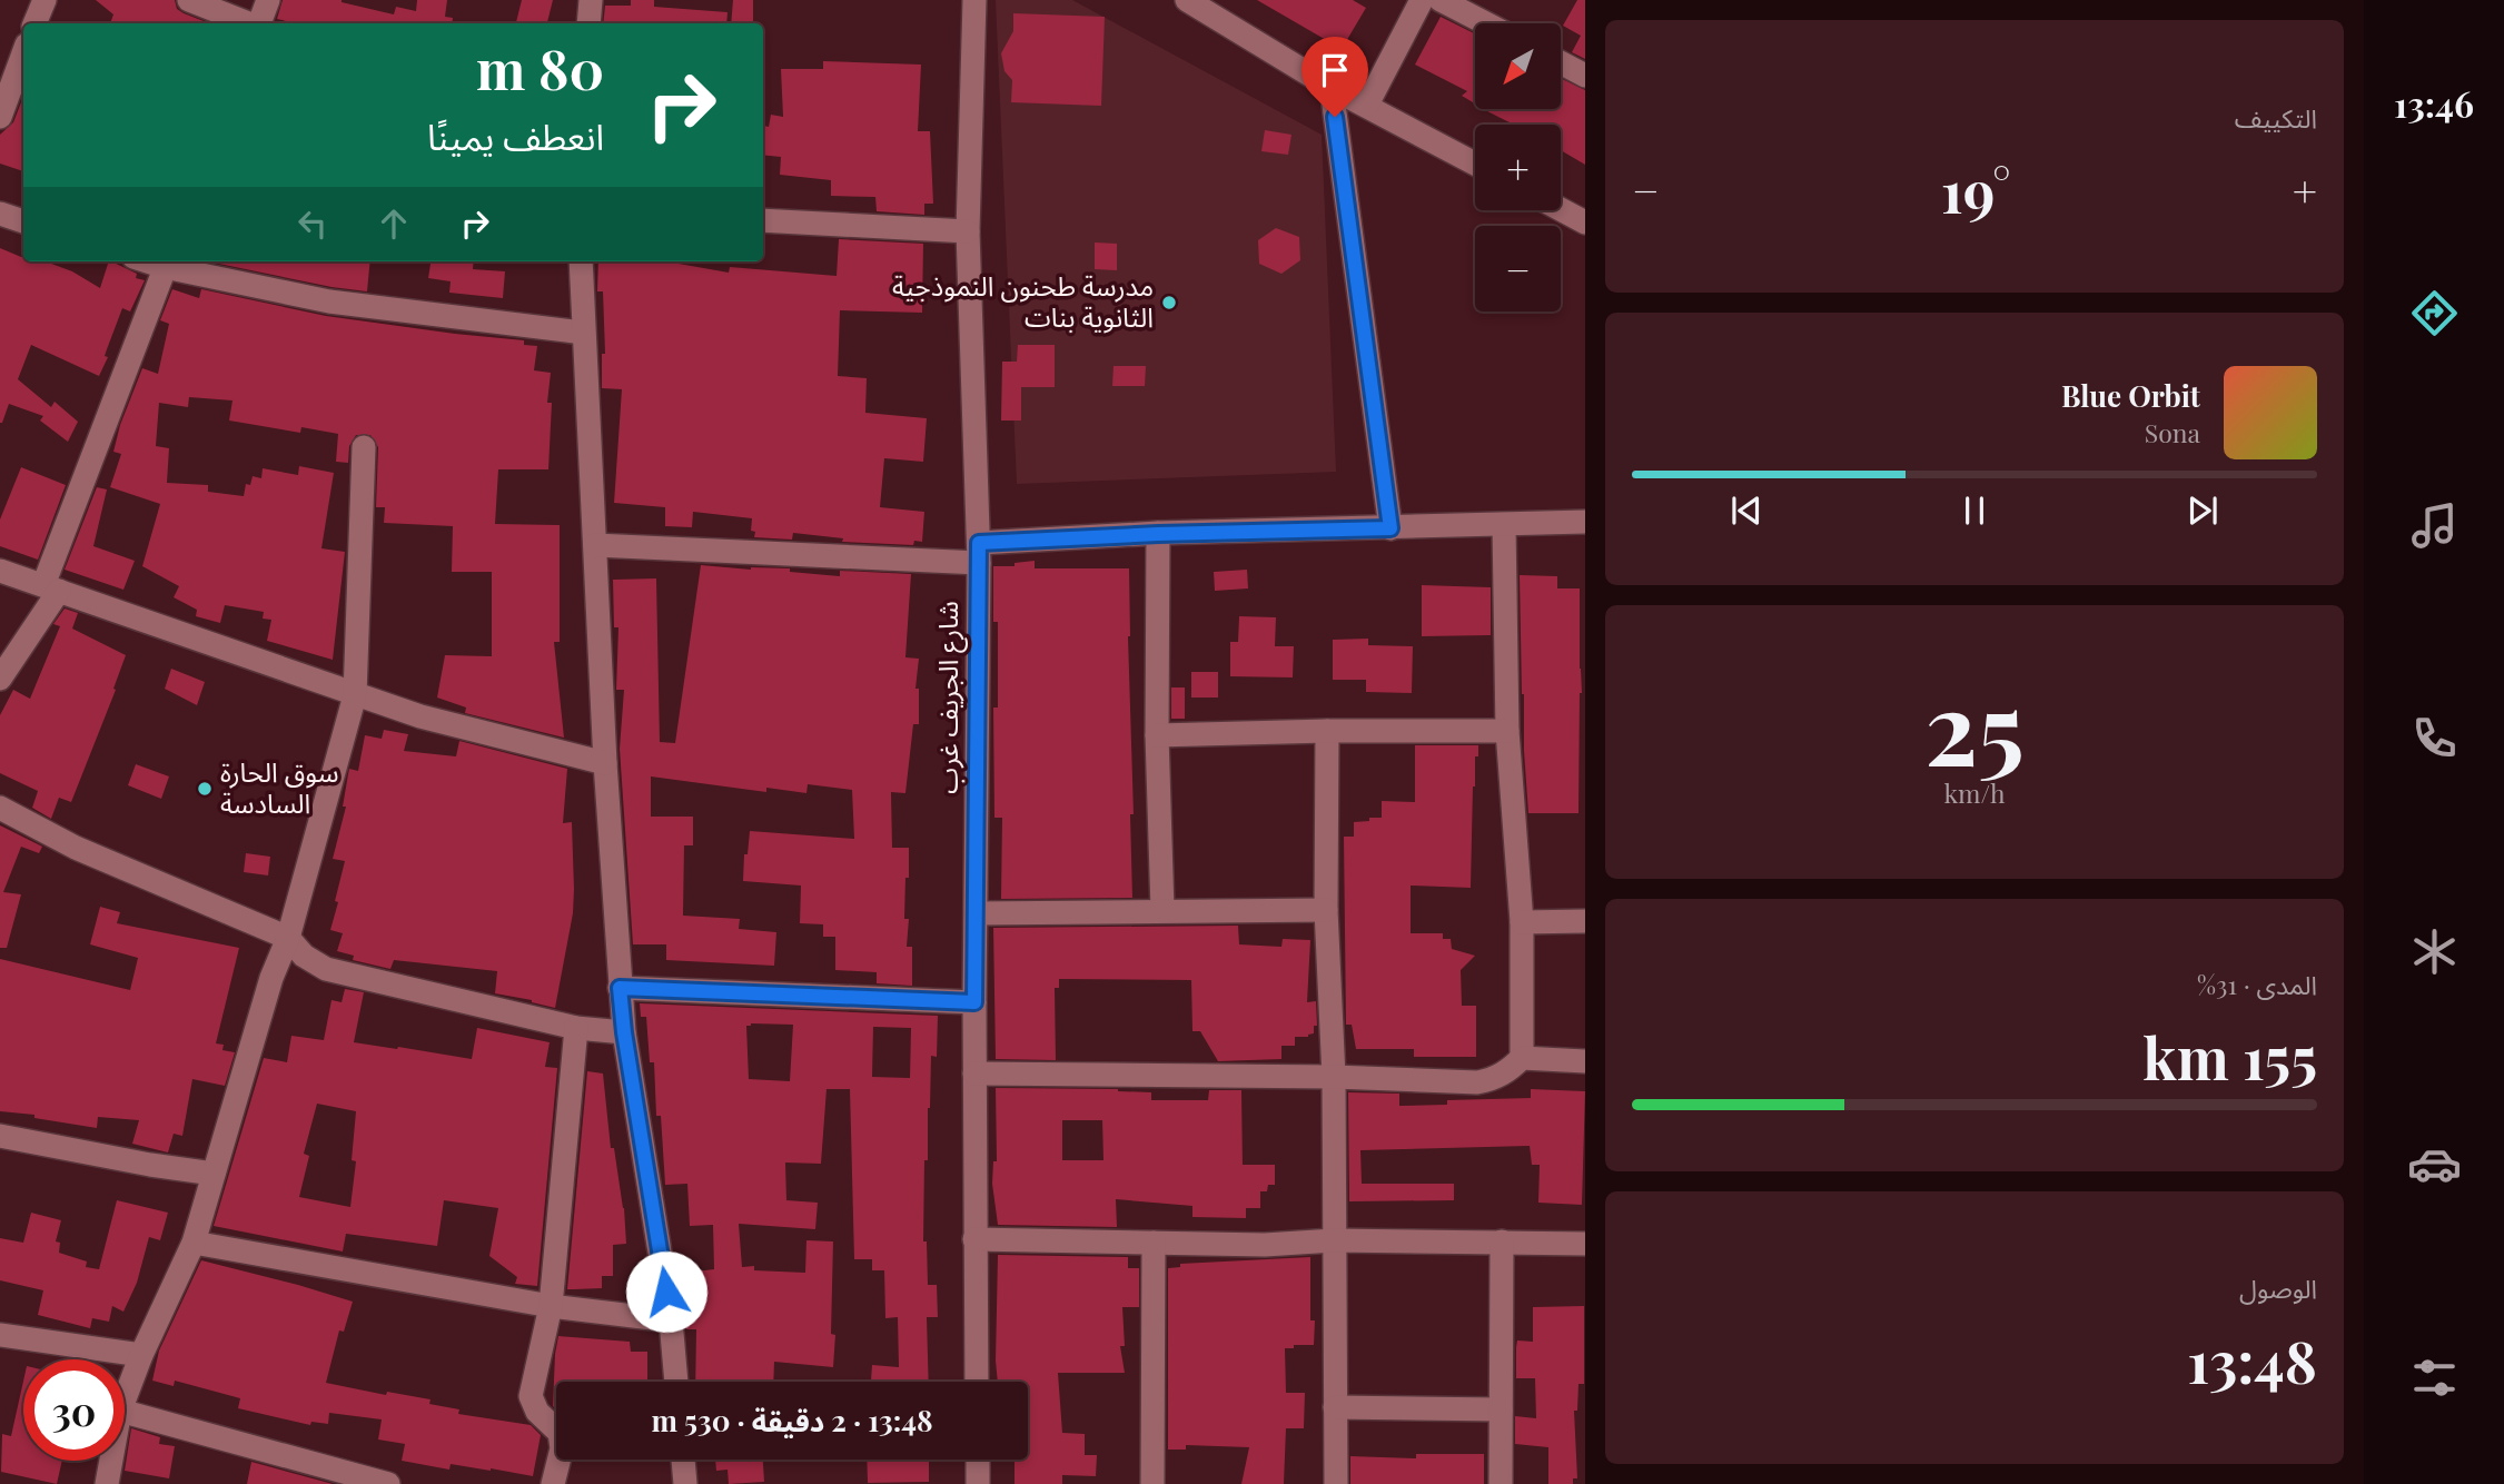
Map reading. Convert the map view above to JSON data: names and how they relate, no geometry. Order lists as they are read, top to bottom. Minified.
{"streets":{"street":["شارع الجريف غرب"]},"places":["مدرسة طحنون النموذجية الثانوية بنات","سوق الحارة السادسة"],"north":"bottom left","page":{"tabs":"13:46","tile":["التكييف",["25","km/h"],["المدى · 31%","155 km"],["الوصول","13:48"]],"map_buttons":["+","−"],"turn":["80 m","انعطف يمينًا"],"heat":["−","19°","+"],"song":["Blue Orbit","Sona"],"limit":"30","trip":"13:48 · 2 دقيقة · 530 m"}}
